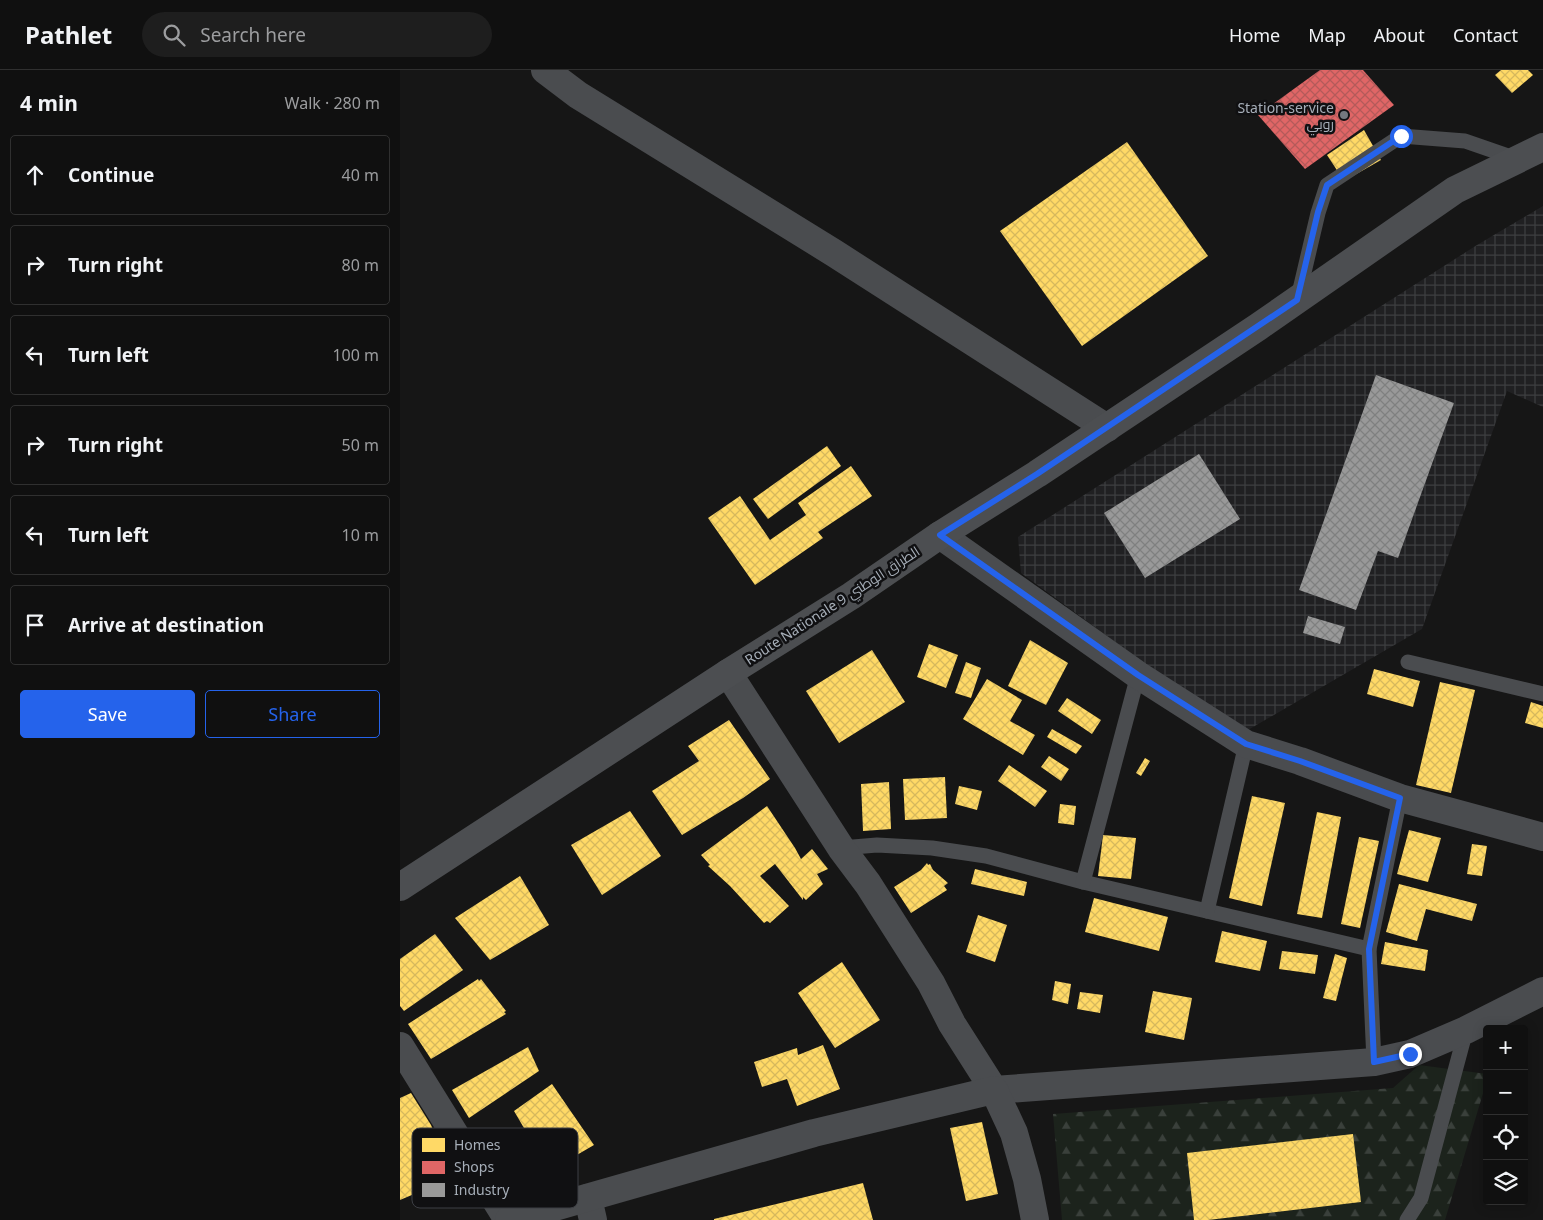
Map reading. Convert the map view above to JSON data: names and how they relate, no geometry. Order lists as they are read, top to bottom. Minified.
{"streets":{"main road":["Route Nationale الطراق الوطني 9"]},"places":["Station-service روبي"],"legend":["Homes","Shops","Industry"],"page":{"header":"Pathlet","search":"Search here","nav":["Home","Map","About","Contact"],"heading":["4 min","Walk · 280 m"],"list":[["Continue","40 m"],["Turn right","80 m"],["Turn left","100 m"],["Turn right","50 m"],["Turn left","10 m"],"Arrive at destination"],"buttons":["Save","Share"],"map_buttons":["+","−"]}}
